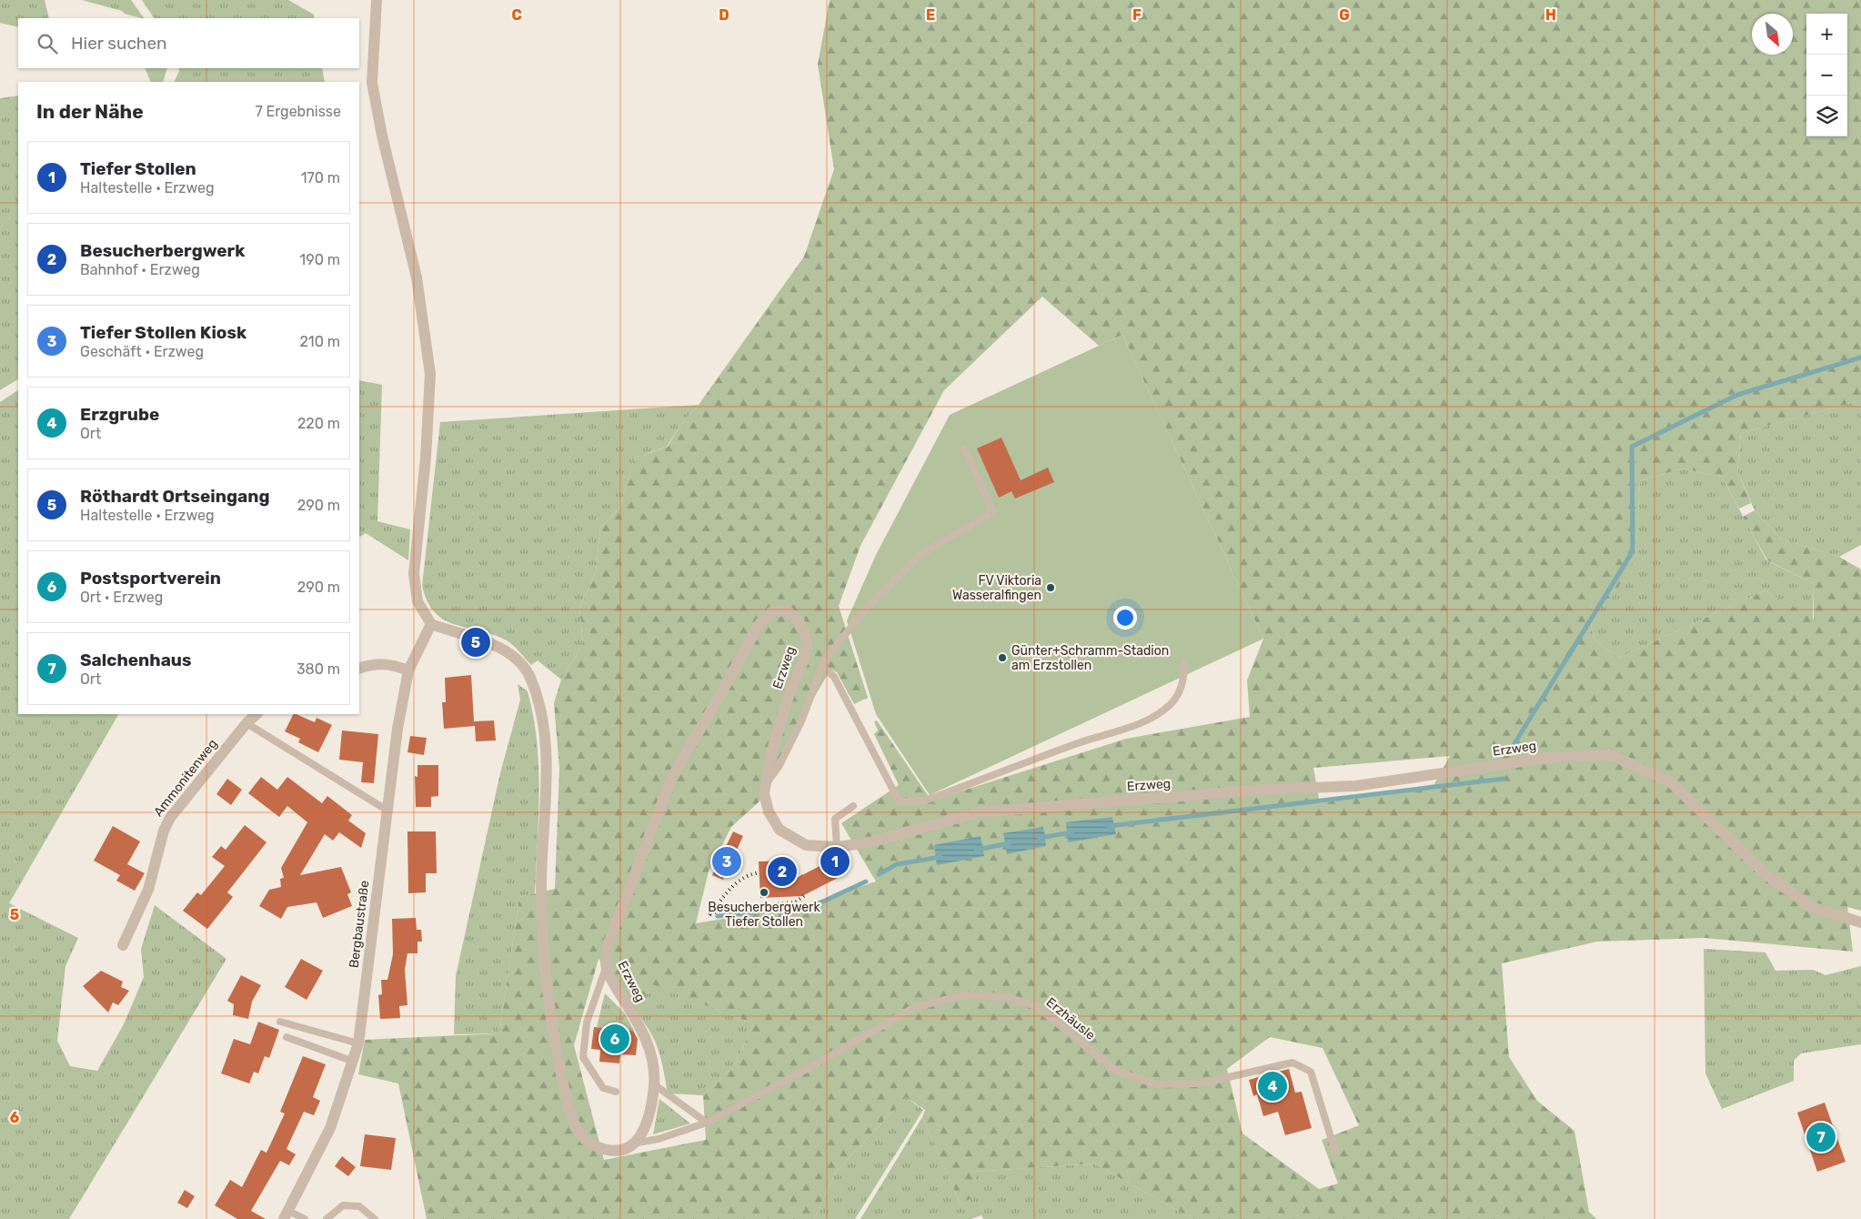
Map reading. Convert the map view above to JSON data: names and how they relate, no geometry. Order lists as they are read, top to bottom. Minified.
{"streets":{"street":["Erzweg","Ammonitenweg","Bergbaustraße"],"lane":["Erzhäusle"]},"crossings":[["Erzweg","Erzhäusle"]],"places":["FV Viktoria Wasseralfingen","Günter+Schramm-Stadion am Erzstollen","Besucherbergwerk Tiefer Stollen"],"north":"bottom right","page":{"map_buttons":["+","−"],"search":"Hier suchen","heading":["In der Nähe","7 Ergebnisse"],"list":[{"mark":"1","name":"Tiefer Stollen","note":"Haltestelle · Erzweg","value":"170 m"},{"mark":"2","name":"Besucherbergwerk","note":"Bahnhof · Erzweg","value":"190 m"},{"mark":"3","name":"Tiefer Stollen Kiosk","note":"Geschäft · Erzweg","value":"210 m"},{"mark":"4","name":"Erzgrube","note":"Ort","value":"220 m"},{"mark":"5","name":"Röthardt Ortseingang","note":"Haltestelle · Erzweg","value":"290 m"},{"mark":"6","name":"Postsportverein","note":"Ort · Erzweg","value":"290 m"},{"mark":"7","name":"Salchenhaus","note":"Ort","value":"380 m"}],"pins":["5","1","3","2","6","4","7"]},"grid":{"columns":["C","D","E","F","G","H"],"rows":["5","6"]}}
